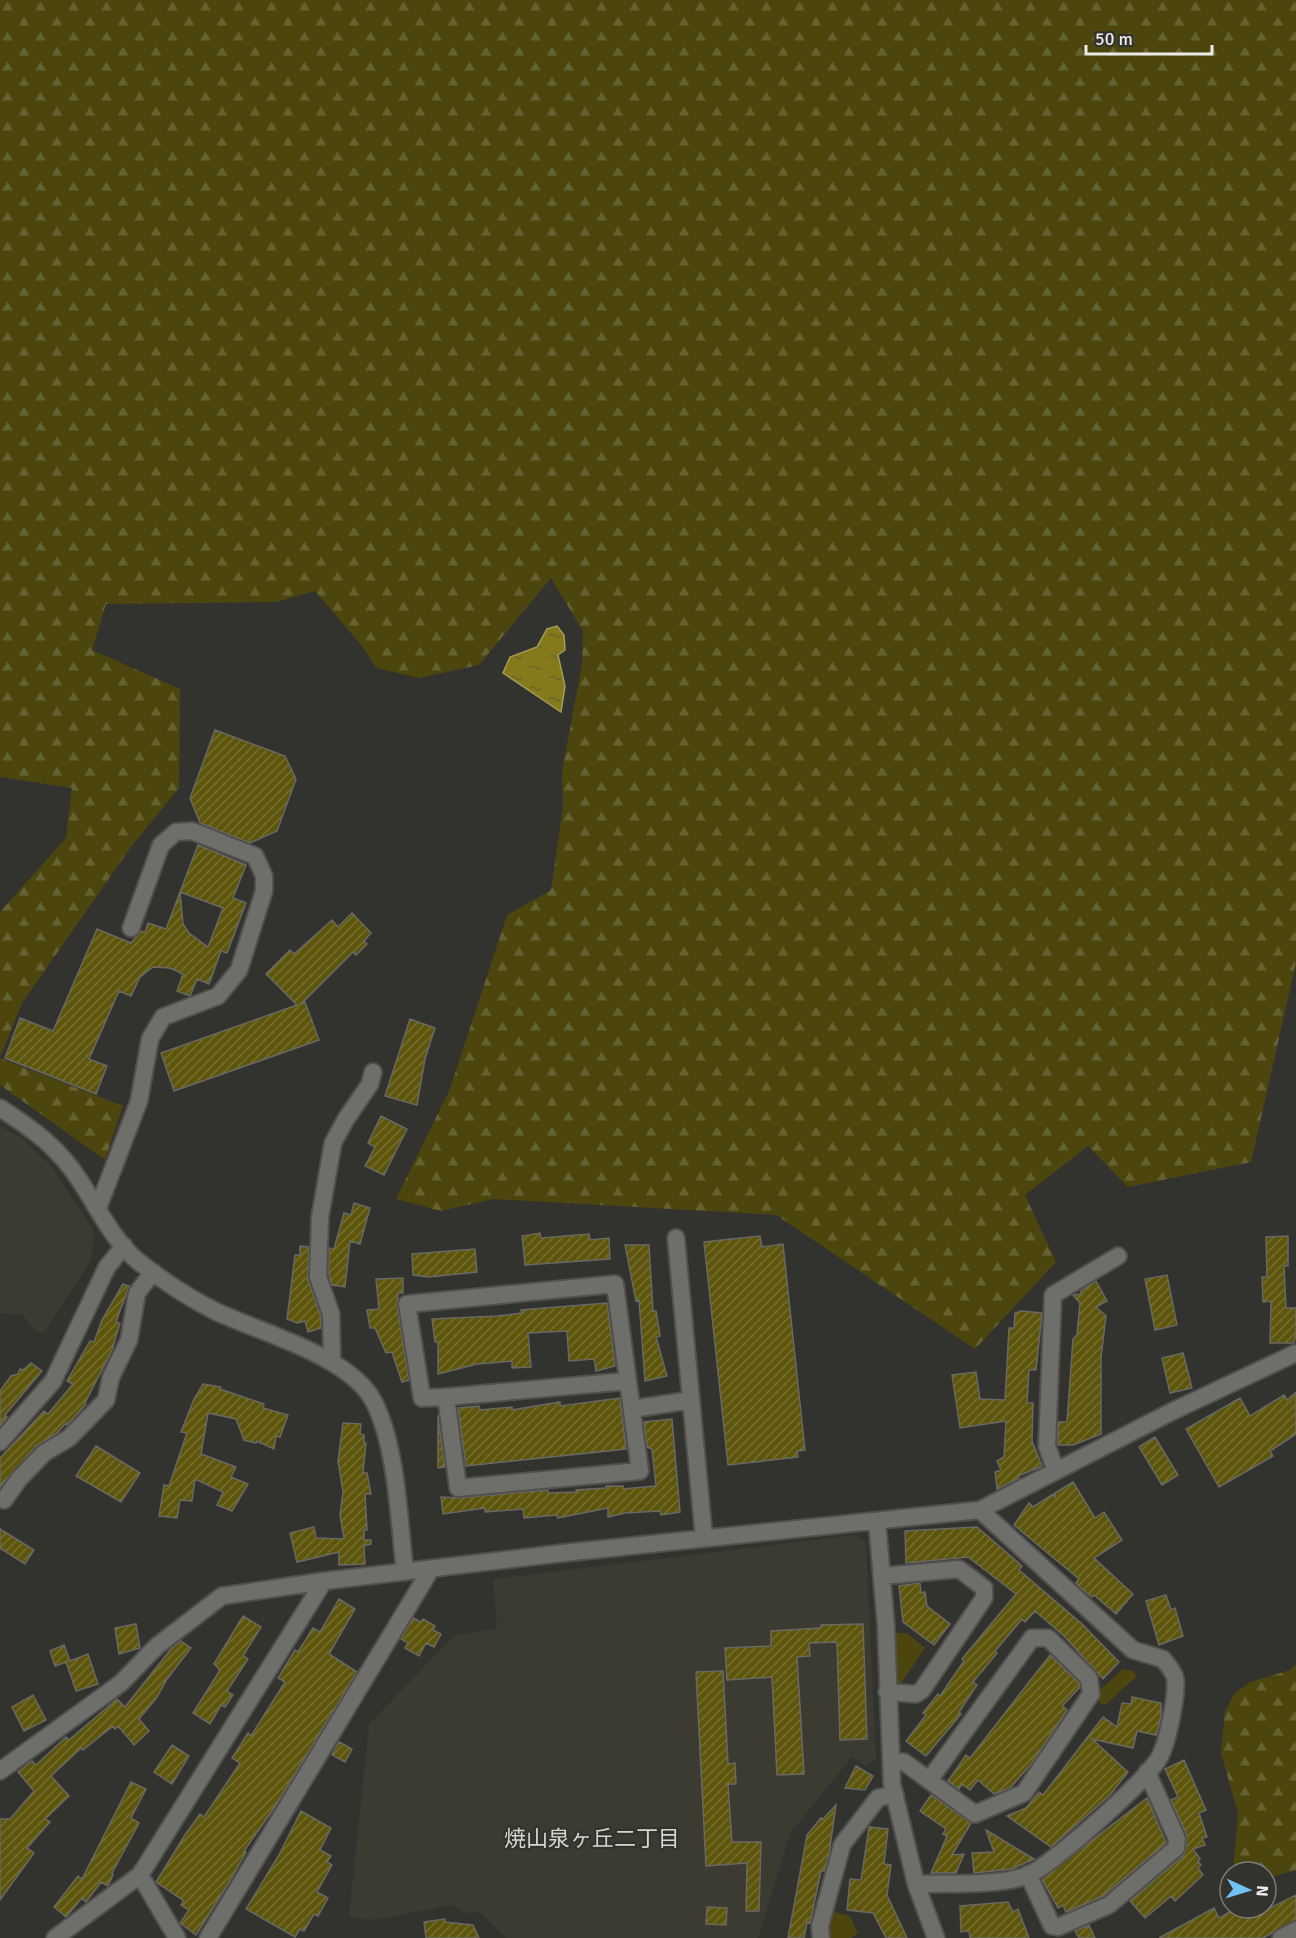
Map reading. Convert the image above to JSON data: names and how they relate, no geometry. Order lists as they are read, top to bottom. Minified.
{"districts":["焼山泉ヶ丘二丁目"],"scale_bar":"50 m","north":"right"}
